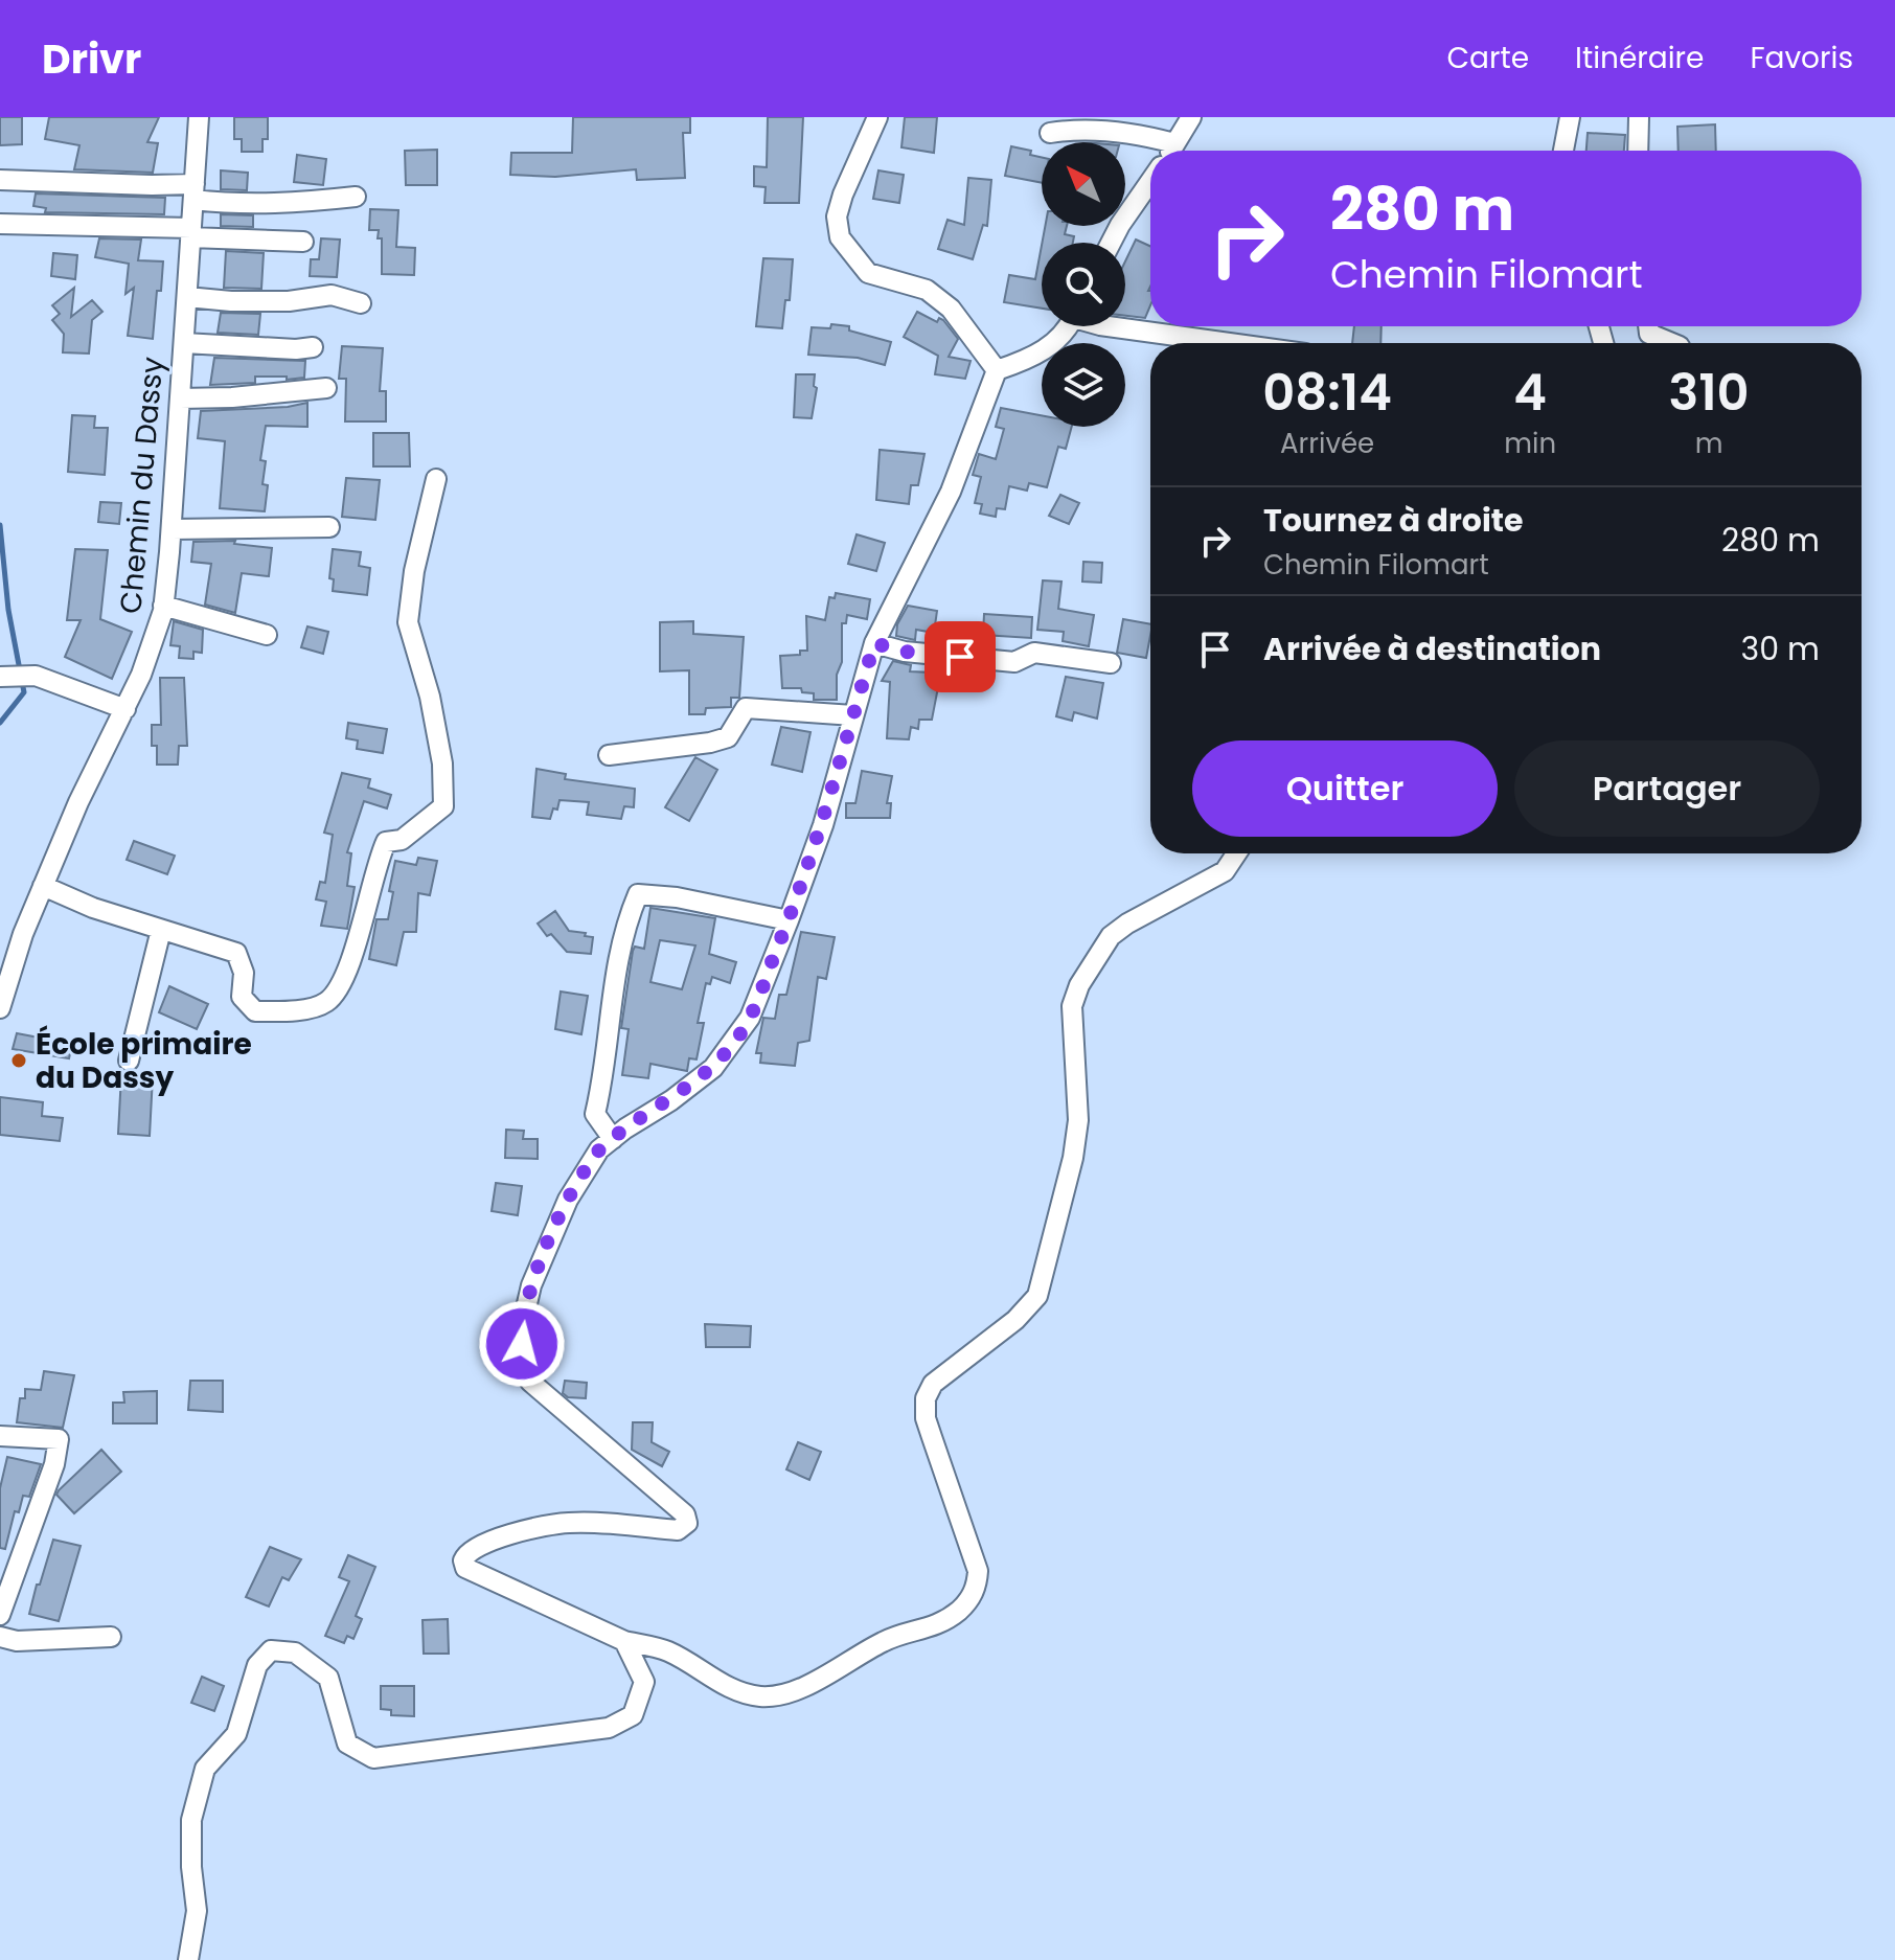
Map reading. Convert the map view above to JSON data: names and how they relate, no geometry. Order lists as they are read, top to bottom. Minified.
{"streets":{"street":["Chemin du Dassy"]},"places":["École primaire du Dassy"],"north":"top left","page":{"header":"Drivr","nav":["Carte","Itinéraire","Favoris"],"turn":["280 m","Chemin Filomart"],"eta":["08:14","Arrivée","4","min","310","m"],"list":[{"name":"Tournez à droite","note":"Chemin Filomart","value":"280 m"},{"name":"Arrivée à destination","value":"30 m"}],"buttons":["Quitter","Partager"]}}
